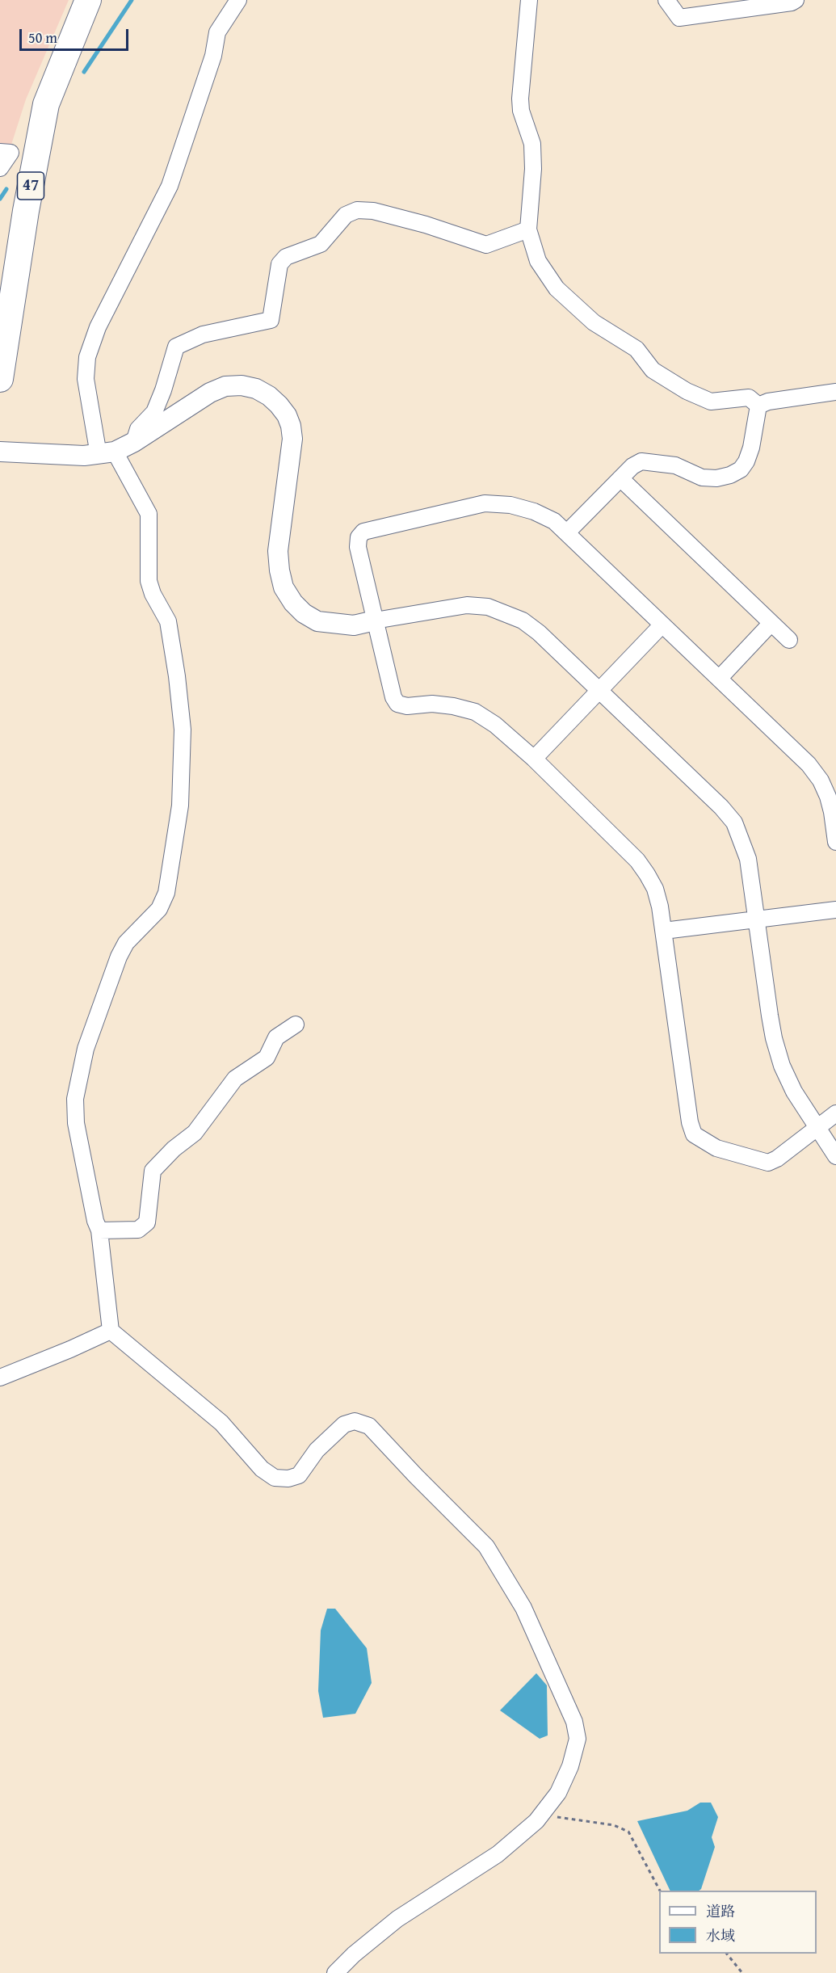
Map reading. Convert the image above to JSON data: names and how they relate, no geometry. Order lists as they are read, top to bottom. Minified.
{"streets":{"main road":["47"]},"legend":["道路","水域"],"scale_bar":"50 m"}
